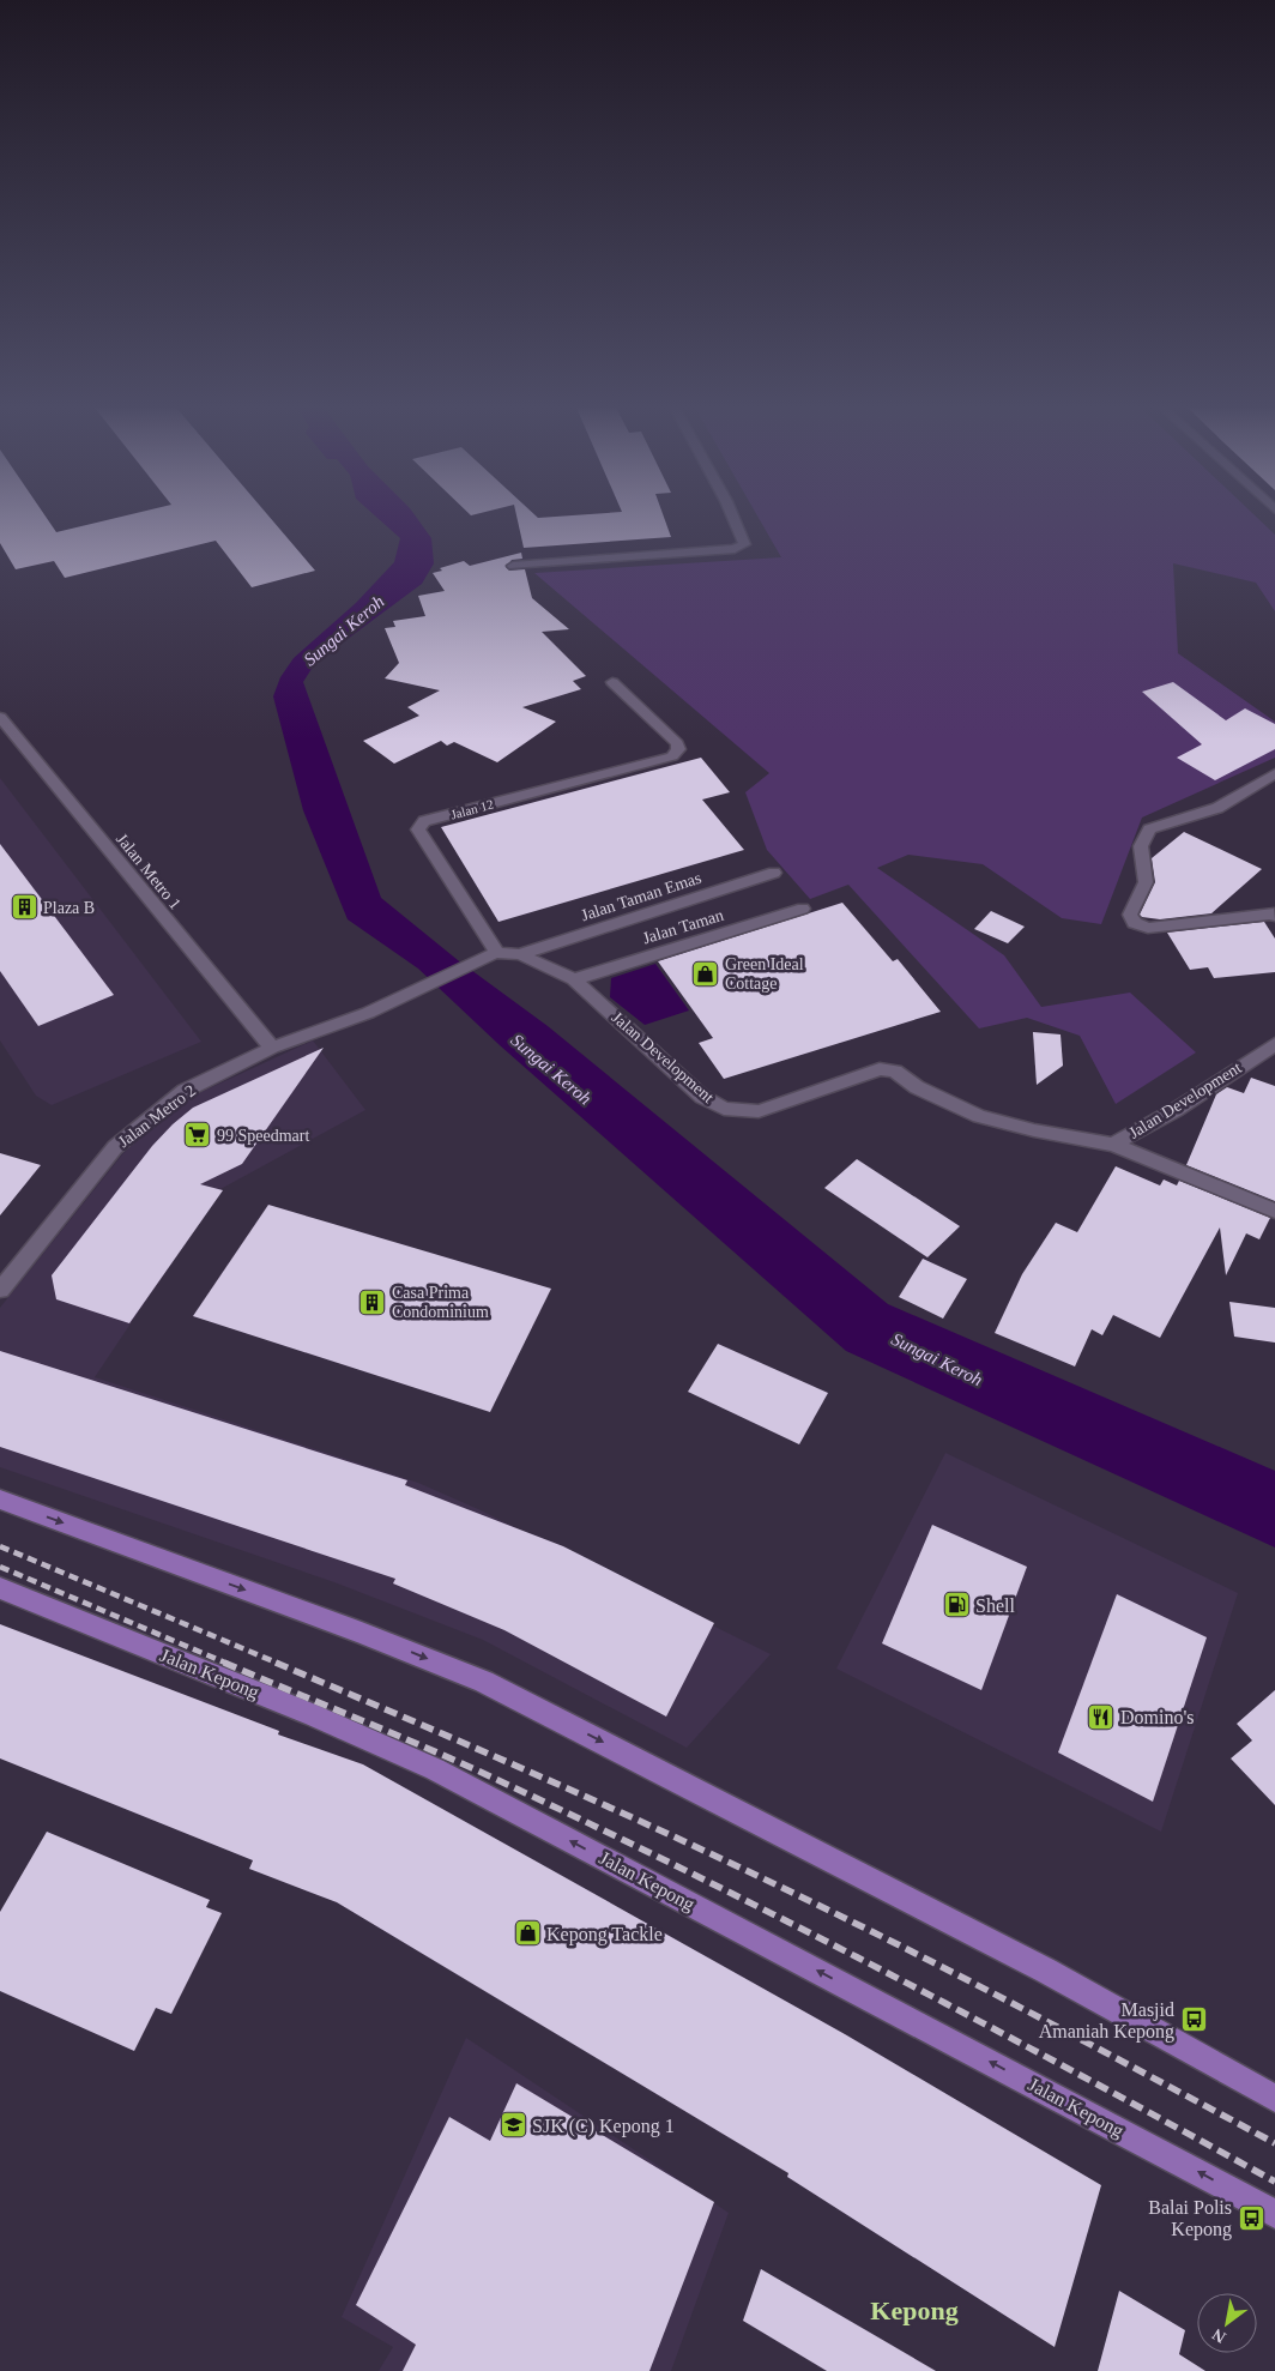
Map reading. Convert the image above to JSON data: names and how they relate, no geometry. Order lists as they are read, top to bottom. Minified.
{"streets":{"main road":["Jalan Kepong"],"street":["Jalan 12","Jalan Metro 1","Jalan Taman Emas","Jalan Taman","Jalan Development","Jalan Metro 2"]},"crossings":[["Jalan 12","Jalan Development"],["Jalan 12","Jalan Metro 2"],["Jalan Metro 1","Jalan Metro 2"],["Jalan Taman Emas","Jalan Development"],["Jalan Taman","Jalan Development"],["Jalan Development","Jalan Metro 2"]],"districts":["Kepong"],"water":["Sungai Keroh"],"places":{"building":["Plaza B","Casa Prima Condominium"],"shop":["Green Ideal Cottage","Kepong Tackle"],"supermarket":["99 Speedmart"],"fuel station":["Shell"],"restaurant":["Domino's"],"bus stop":["Masjid Amaniah Kepong","Balai Polis Kepong"],"school or university":["SJK (C) Kepong 1"]},"north":"bottom left"}
